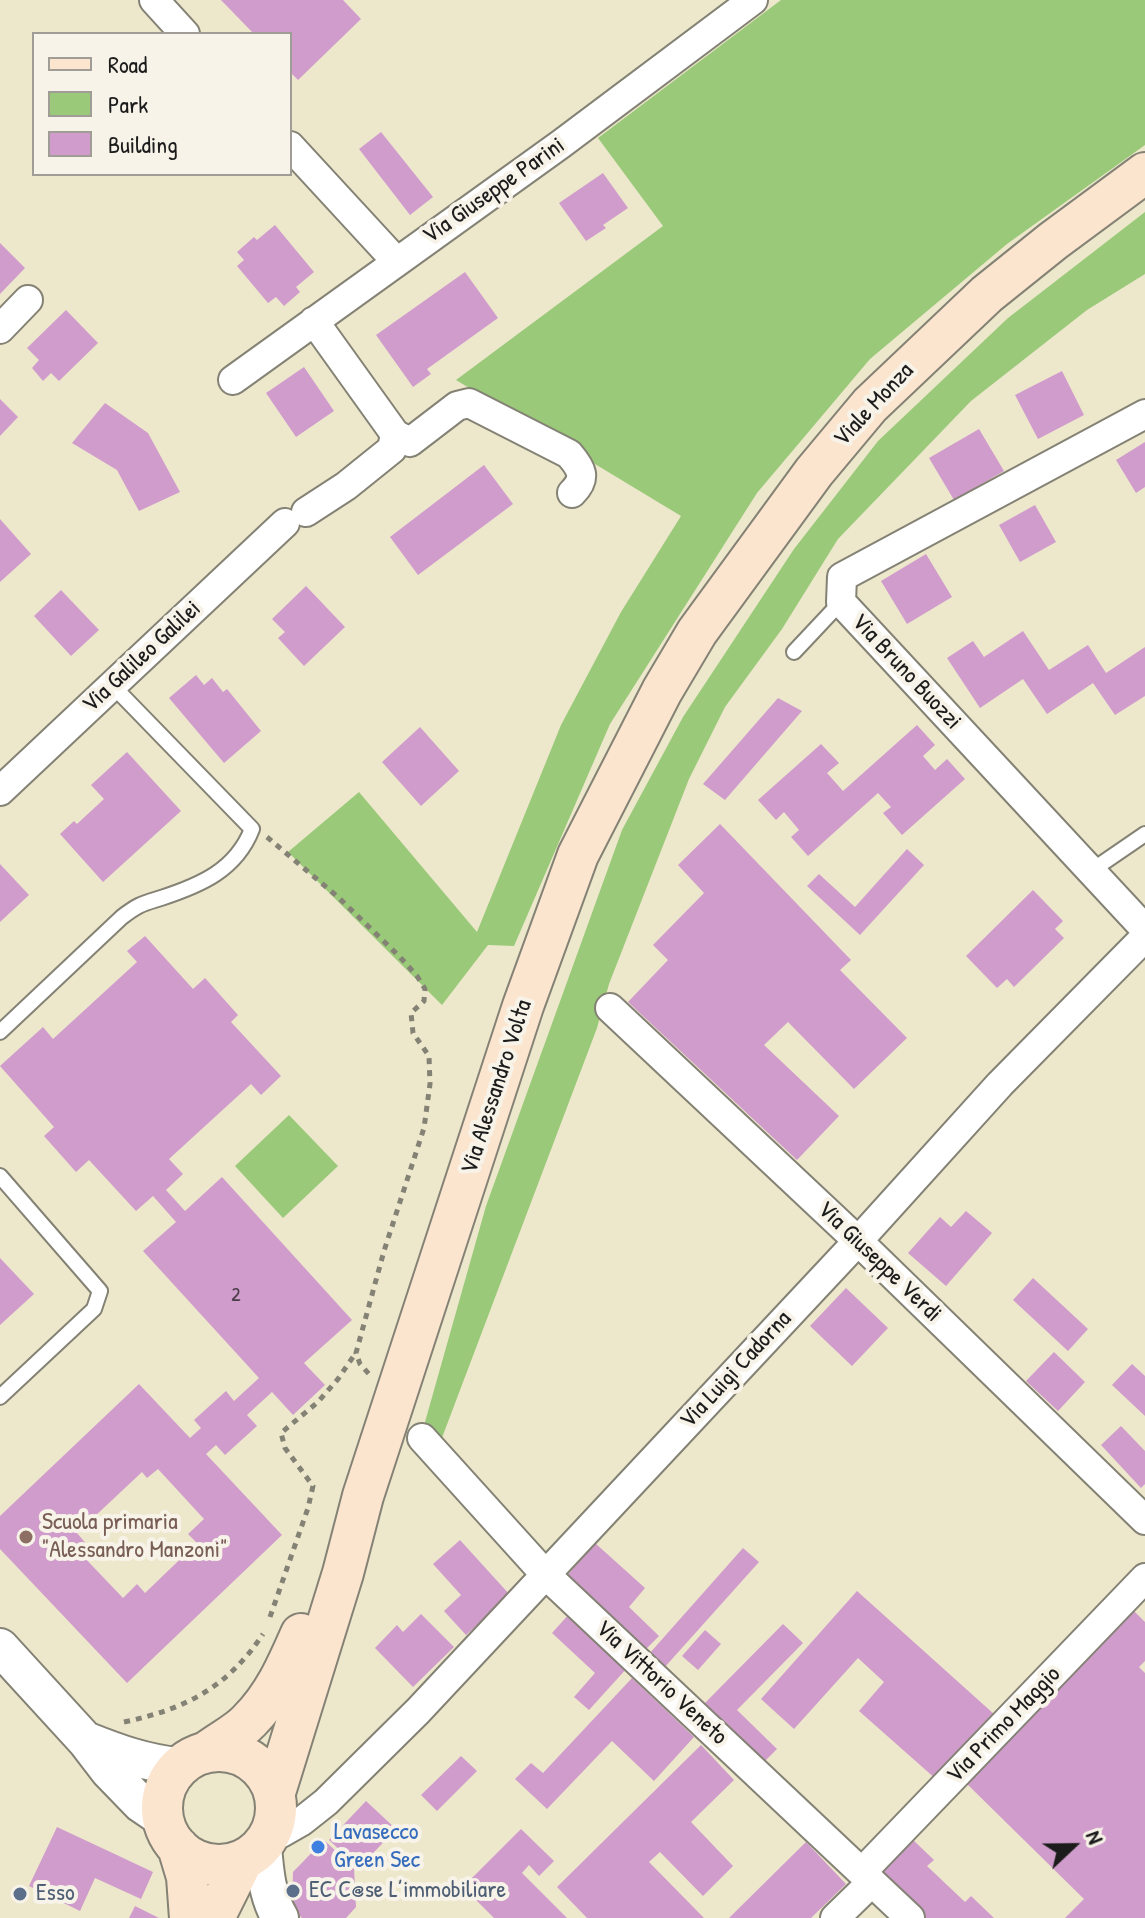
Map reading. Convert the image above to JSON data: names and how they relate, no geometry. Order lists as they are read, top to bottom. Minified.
{"streets":{"main road":["Viale Monza","Via Alessandro Volta"],"street":["Via Giuseppe Parini","Via Galileo Galilei","Via Bruno Buozzi","Via Giuseppe Verdi","Via Luigi Cadorna","Via Vittorio Veneto","Via Primo Maggio"]},"crossings":[["Viale Monza","Via Alessandro Volta"],["Via Alessandro Volta","Via Luigi Cadorna"],["Via Giuseppe Verdi","Via Luigi Cadorna"],["Via Luigi Cadorna","Via Vittorio Veneto"],["Via Vittorio Veneto","Via Primo Maggio"]],"places":["Scuola primaria \"Alessandro Manzoni\"","Lavasecco Green Sec","EC C@se L’immobiliare","Esso"],"house_numbers":["2"],"legend":["Road","Park","Building"],"north":"right"}
